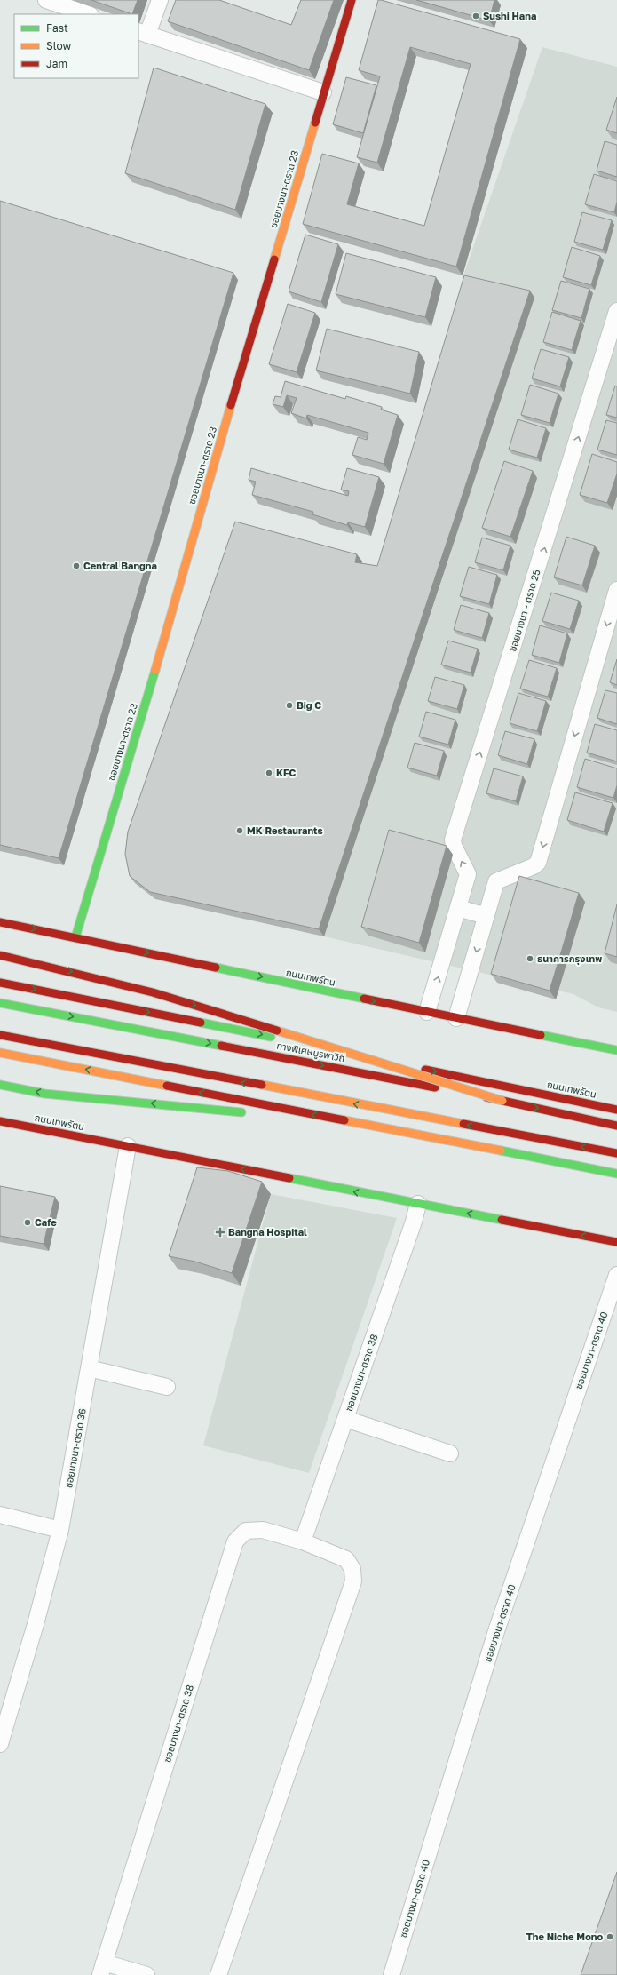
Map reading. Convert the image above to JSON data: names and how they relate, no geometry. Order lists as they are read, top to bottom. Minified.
{"streets":{"main road":["ซอยบางนา-ตราด 23","ถนนเทพรัตน","ทางพิเศษบูรพาวิถี"],"street":["ซอยบางนา - ตราด 25","ซอยบางนา-ตราด 40","ซอยบางนา-ตราด 38","ซอยบางนา-ตราด 36"]},"crossings":[["ซอยบางนา-ตราด 23","ถนนเทพรัตน"],["ซอยบางนา - ตราด 25","ถนนเทพรัตน"],["ถนนเทพรัตน","ซอยบางนา-ตราด 38"],["ถนนเทพรัตน","ซอยบางนา-ตราด 36"]],"places":{"other":["Sushi Hana","Central Bangna","Big C","KFC","MK Restaurants","ธนาคารกรุงเทพ","Cafe","The Niche Mono"],"health":["Bangna Hospital"]},"legend":["Fast","Slow","Jam"]}
